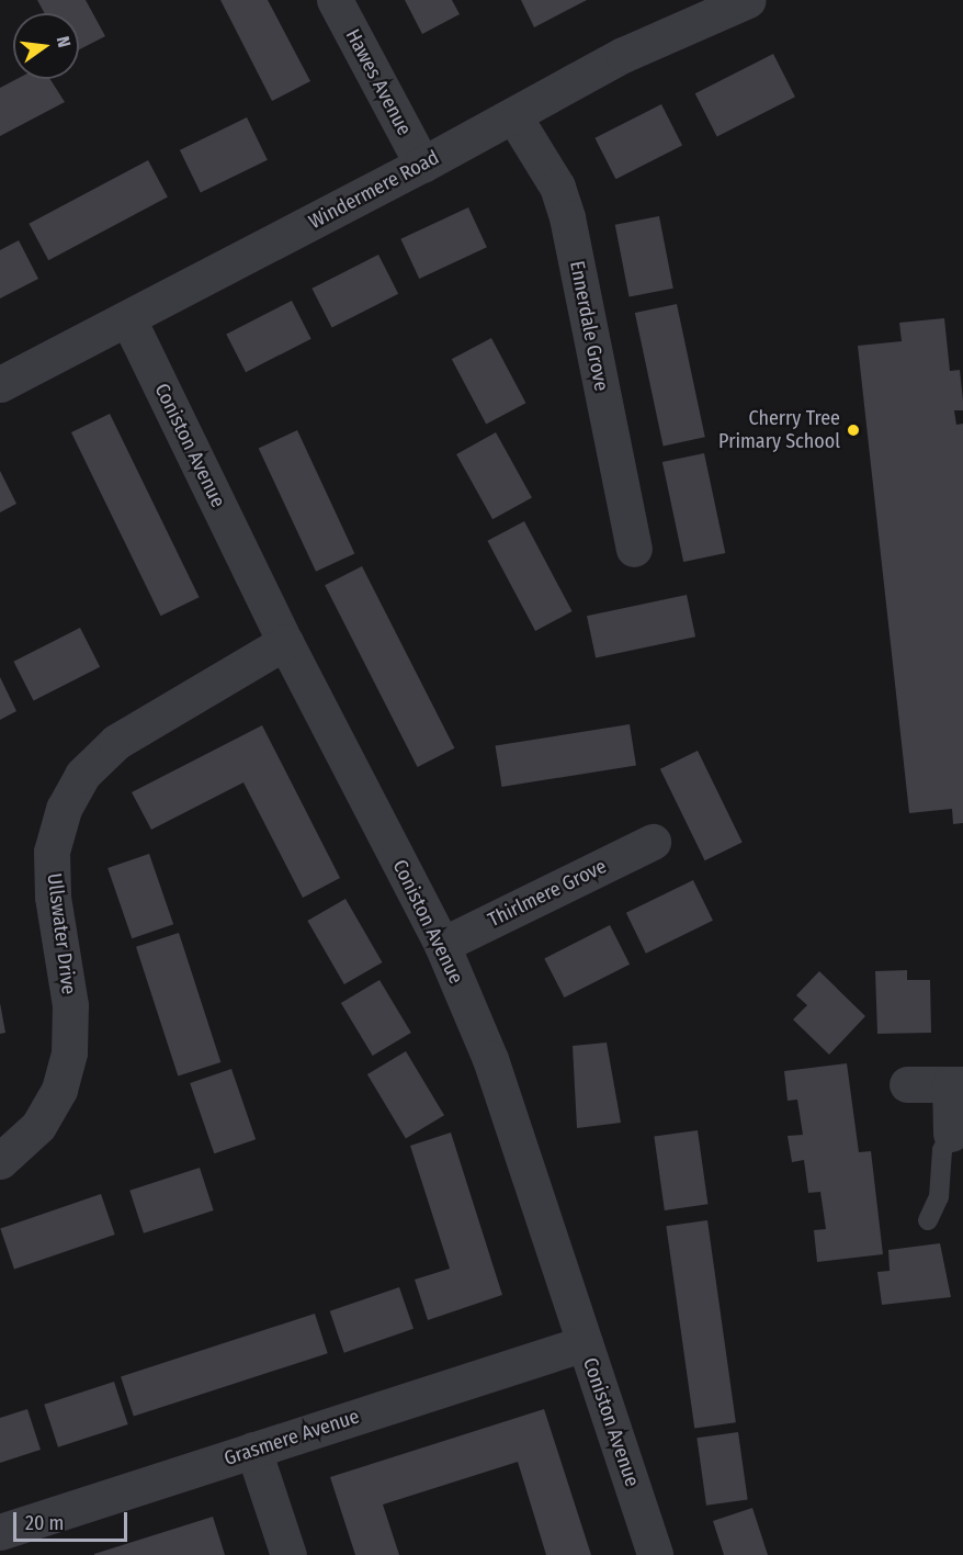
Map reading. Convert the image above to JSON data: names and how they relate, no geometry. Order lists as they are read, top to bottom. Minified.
{"streets":{"street":["Hawes Avenue","Windermere Road","Ennerdale Grove","Coniston Avenue","Thirlmere Grove","Ullswater Drive","Grasmere Avenue"]},"crossings":[["Hawes Avenue","Windermere Road"],["Windermere Road","Ennerdale Grove"],["Windermere Road","Coniston Avenue"],["Coniston Avenue","Thirlmere Grove"],["Coniston Avenue","Ullswater Drive"],["Coniston Avenue","Grasmere Avenue"]],"places":["Cherry Tree Primary School"],"scale_bar":"20 m","north":"right"}
